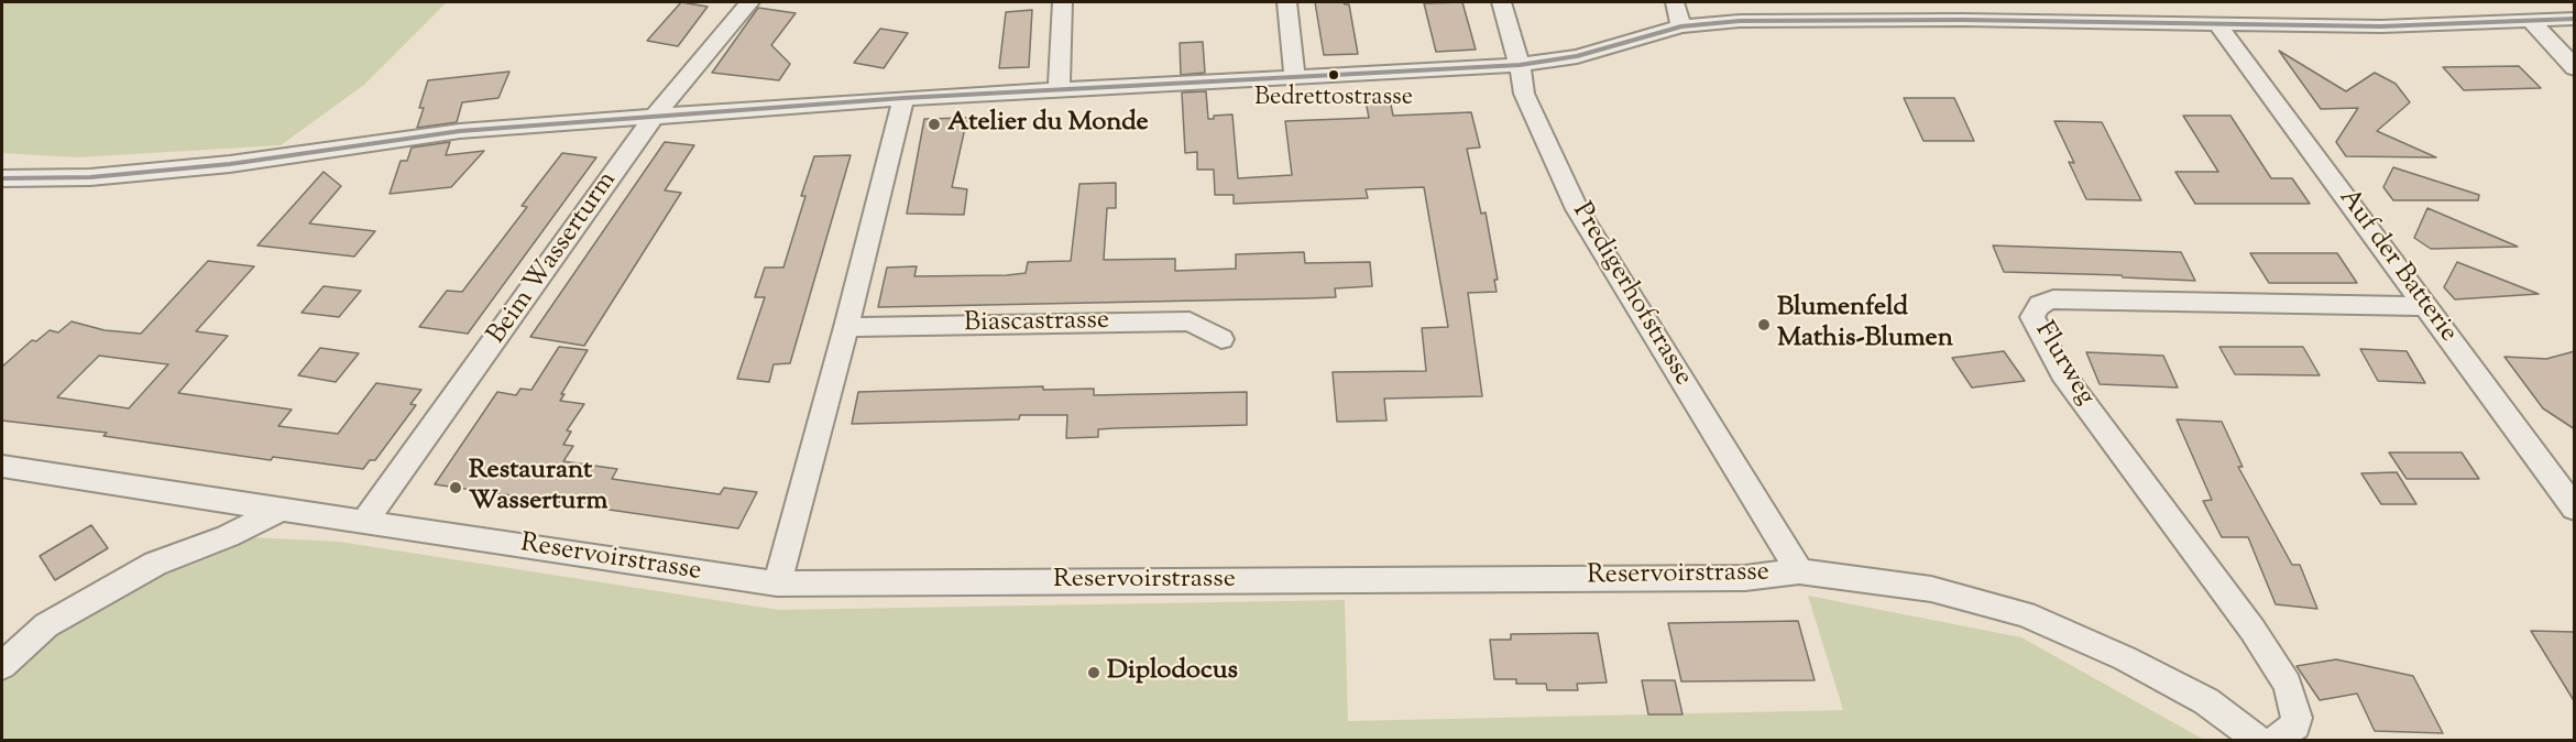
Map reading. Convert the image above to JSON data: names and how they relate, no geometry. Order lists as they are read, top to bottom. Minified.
{"streets":{"street":["Beim Wasserturm","Auf der Batterie","Predigerhofstrasse","Biascastrasse","Flurweg","Reservoirstrasse"]},"crossings":[["Beim Wasserturm","Reservoirstrasse"],["Auf der Batterie","Flurweg"],["Predigerhofstrasse","Reservoirstrasse"]],"places":["Bedrettostrasse","Atelier du Monde","Blumenfeld Mathis-Blumen","Restaurant Wasserturm","Diplodocus"]}
